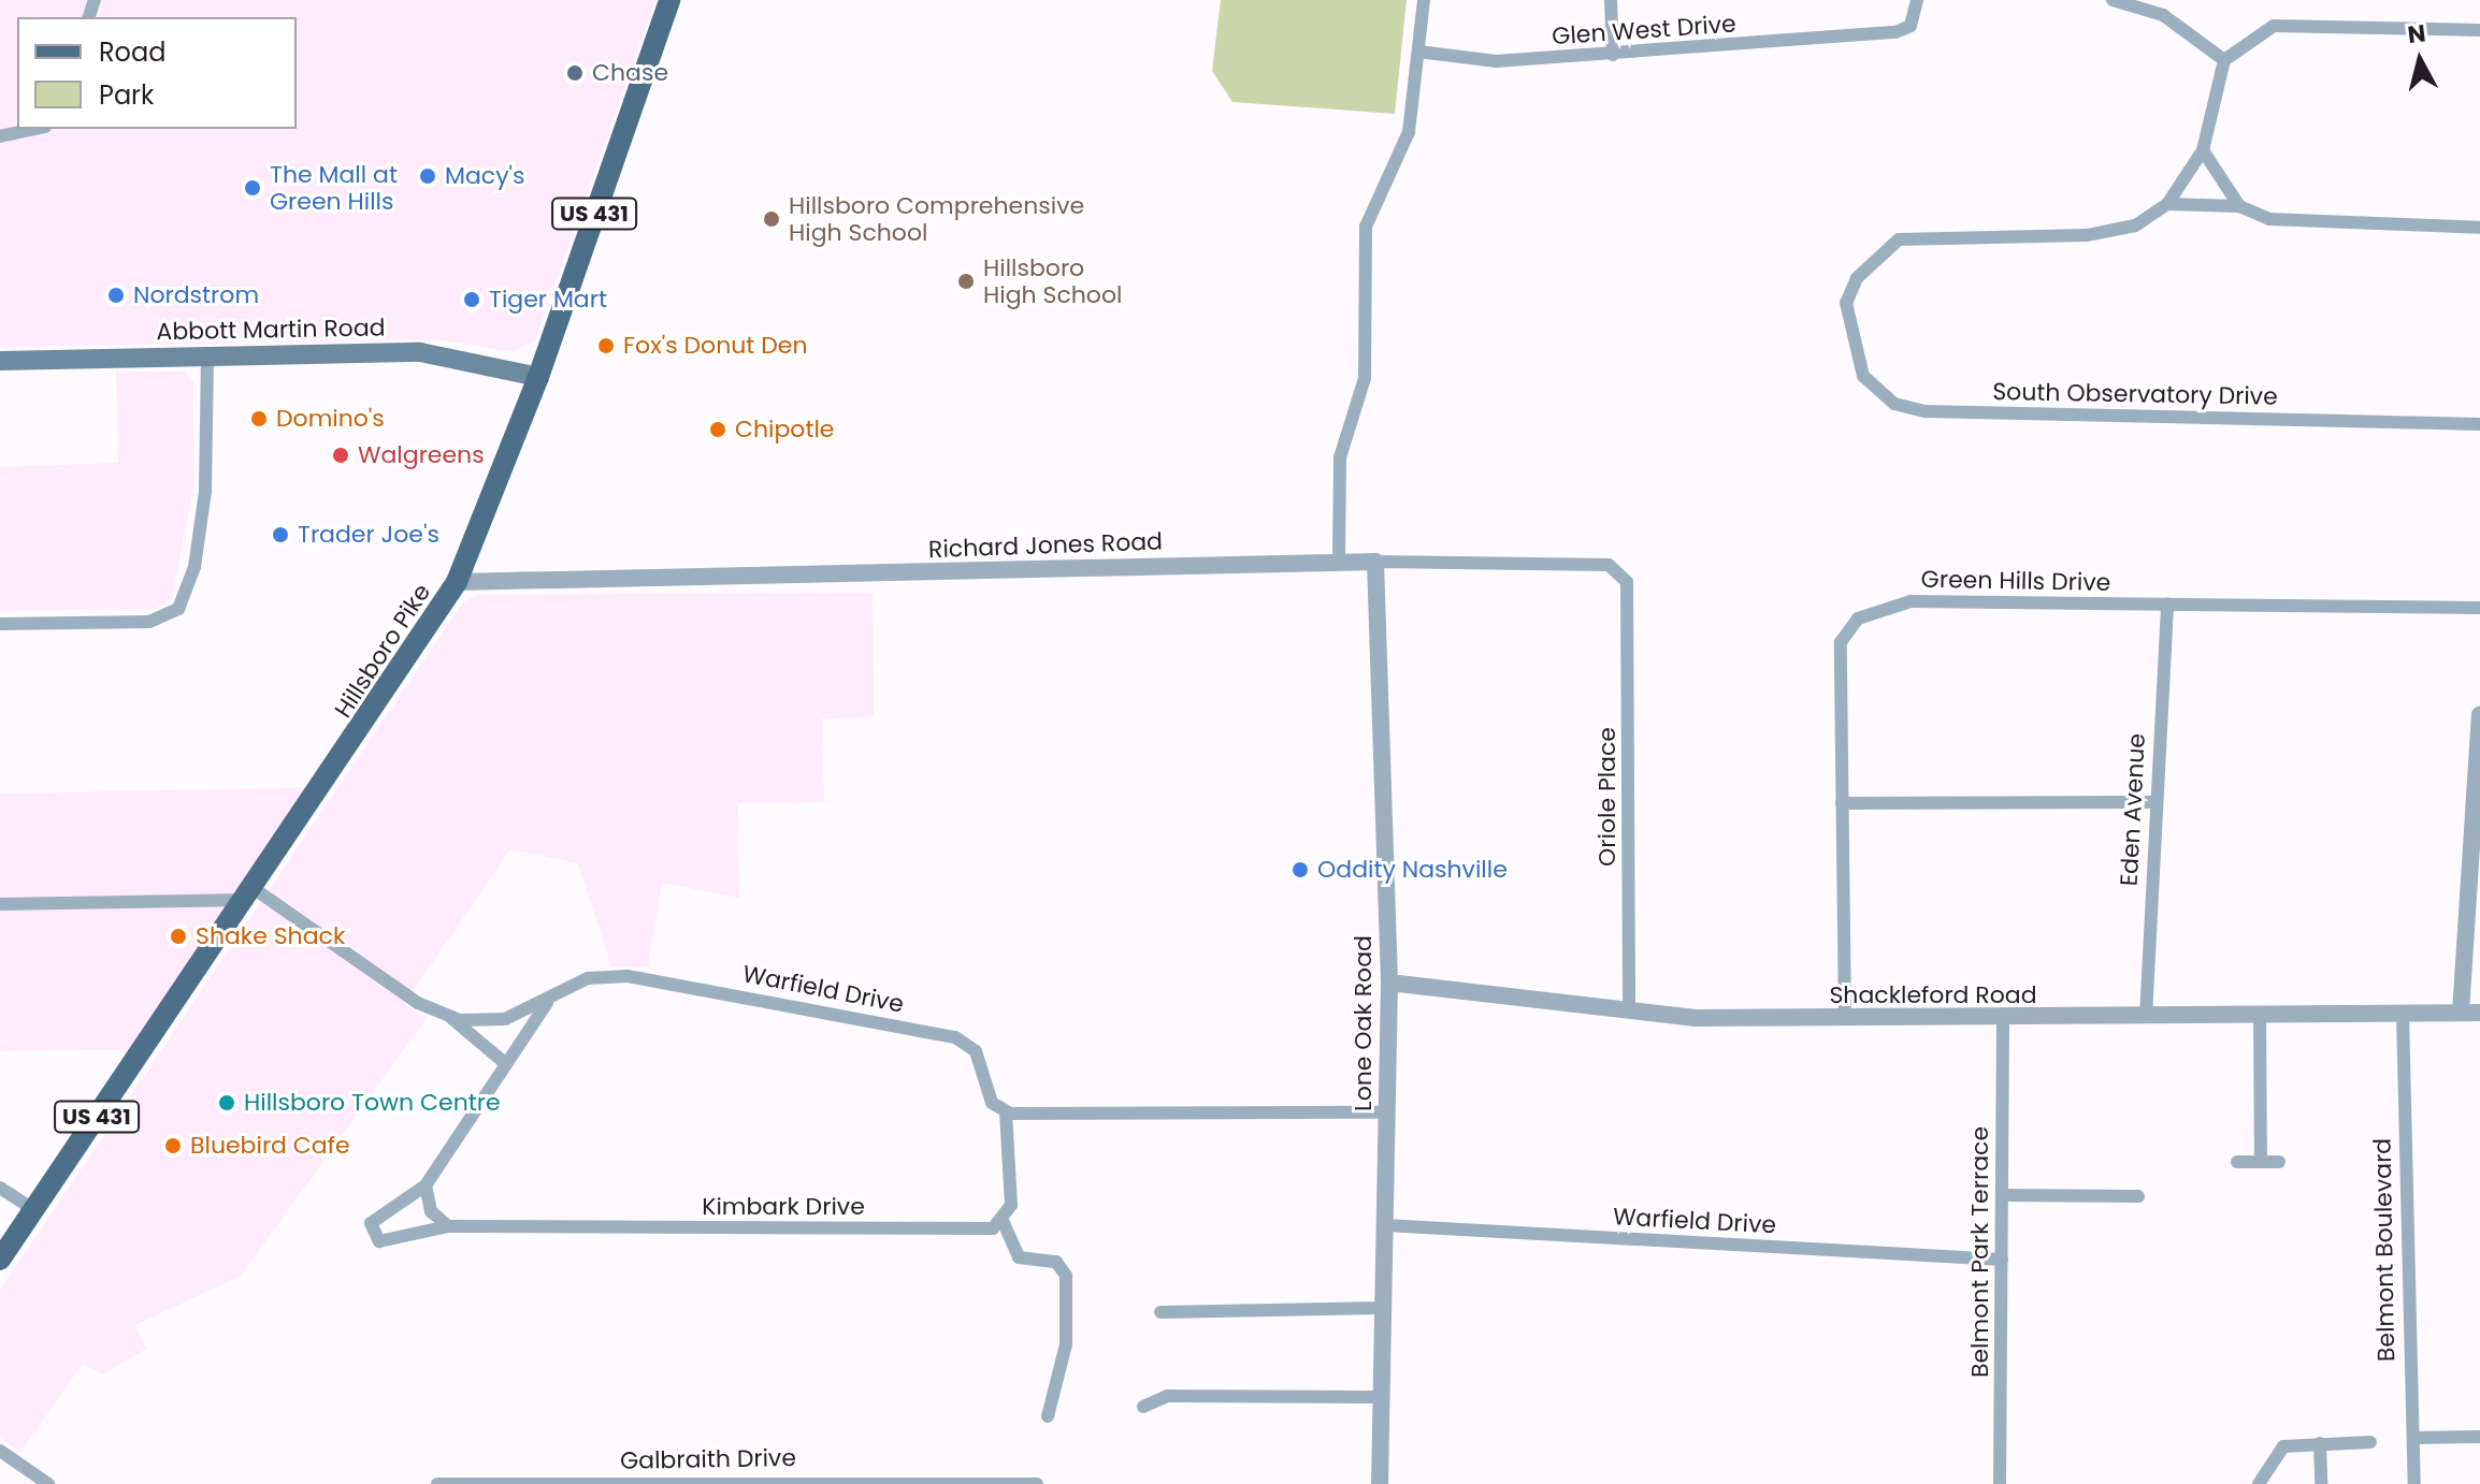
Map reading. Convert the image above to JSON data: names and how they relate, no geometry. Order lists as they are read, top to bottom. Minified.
{"streets":{"main road":["US 431","Abbott Martin Road","Hillsboro Pike"],"street":["Glen West Drive","South Observatory Drive","Richard Jones Road","Green Hills Drive","Oriole Place","Eden Avenue","Warfield Drive","Shackleford Road","Lone Oak Road","Kimbark Drive","Belmont Boulevard","Belmont Park Terrace","Galbraith Drive"]},"crossings":[["Abbott Martin Road","Hillsboro Pike"],["Richard Jones Road","Hillsboro Pike"],["Richard Jones Road","Oriole Place"],["Richard Jones Road","Lone Oak Road"],["Green Hills Drive","Eden Avenue"],["Green Hills Drive","Shackleford Road"],["Oriole Place","Shackleford Road"],["Eden Avenue","Shackleford Road"],["Warfield Drive","Lone Oak Road"],["Warfield Drive","Kimbark Drive"],["Warfield Drive","Belmont Park Terrace"],["Shackleford Road","Lone Oak Road"],["Shackleford Road","Belmont Boulevard"],["Shackleford Road","Belmont Park Terrace"]],"places":["Chase","Macy's","The Mall at Green Hills","Hillsboro Comprehensive High School","Hillsboro High School","Nordstrom","Tiger Mart","Fox's Donut Den","Domino's","Chipotle","Walgreens","Trader Joe's","Oddity Nashville","Shake Shack","Hillsboro Town Centre","Bluebird Cafe"],"legend":["Road","Park"],"north":"top"}
